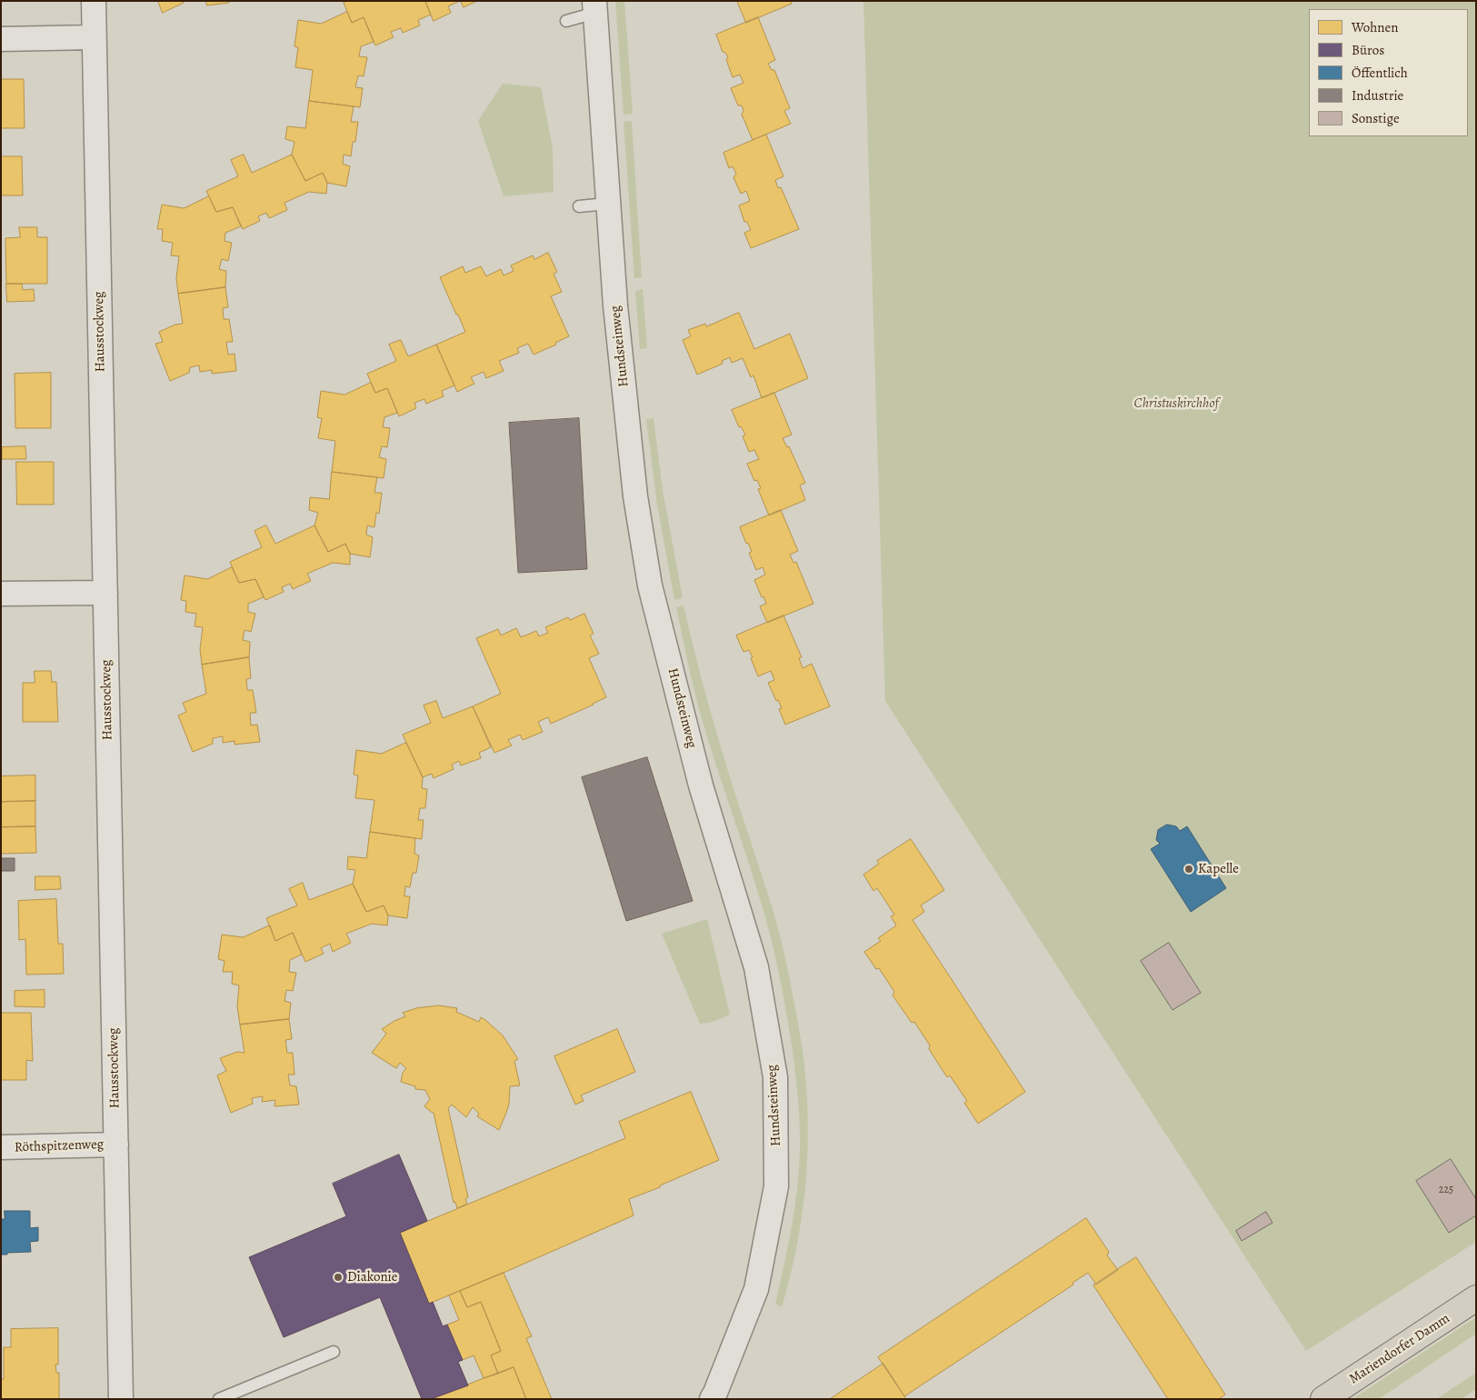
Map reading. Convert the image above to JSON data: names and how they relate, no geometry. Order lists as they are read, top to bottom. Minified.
{"streets":{"main road":["Mariendorfer Damm"],"street":["Hausstockweg","Hundsteinweg","Röthspitzenweg"]},"crossings":[["Hausstockweg","Röthspitzenweg"]],"parks":["Christuskirchhof"],"places":["Kapelle","Diakonie"],"house_numbers":["225"],"legend":["Wohnen","Büros","Öffentlich","Industrie","Sonstige"]}
